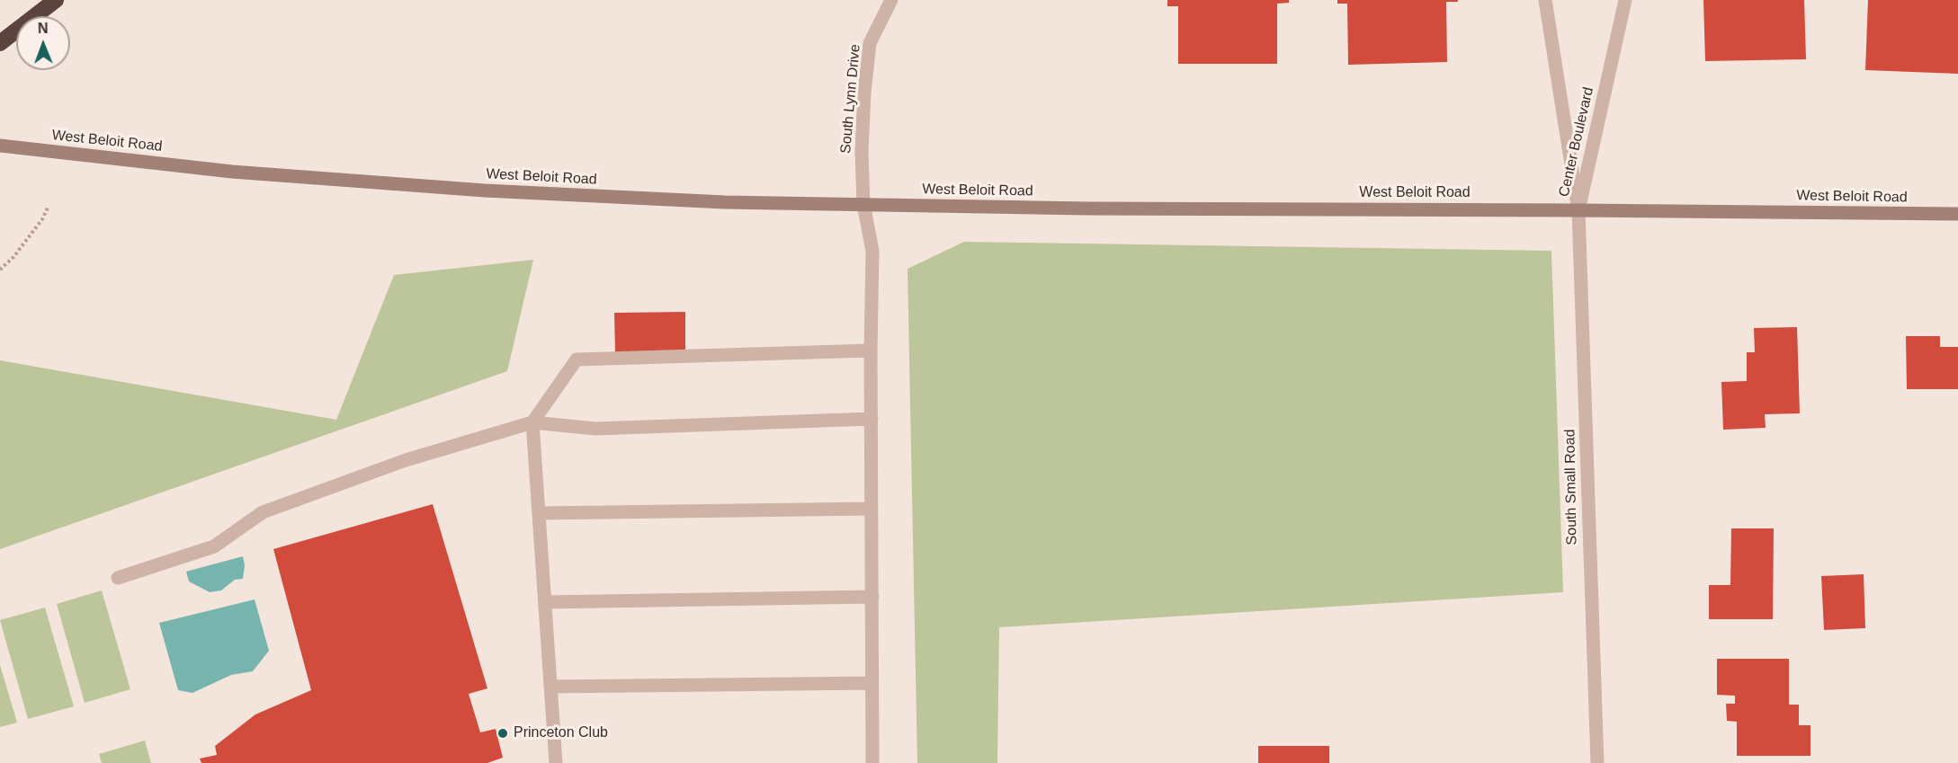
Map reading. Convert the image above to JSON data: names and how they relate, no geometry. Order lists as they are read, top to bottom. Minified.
{"streets":{"main road":["West Beloit Road"],"street":["South Lynn Drive","Center Boulevard","South Small Road"]},"crossings":[["South Lynn Drive","West Beloit Road"],["West Beloit Road","Center Boulevard"],["West Beloit Road","South Small Road"],["Center Boulevard","South Small Road"]],"places":["Princeton Club"],"north":"top"}
